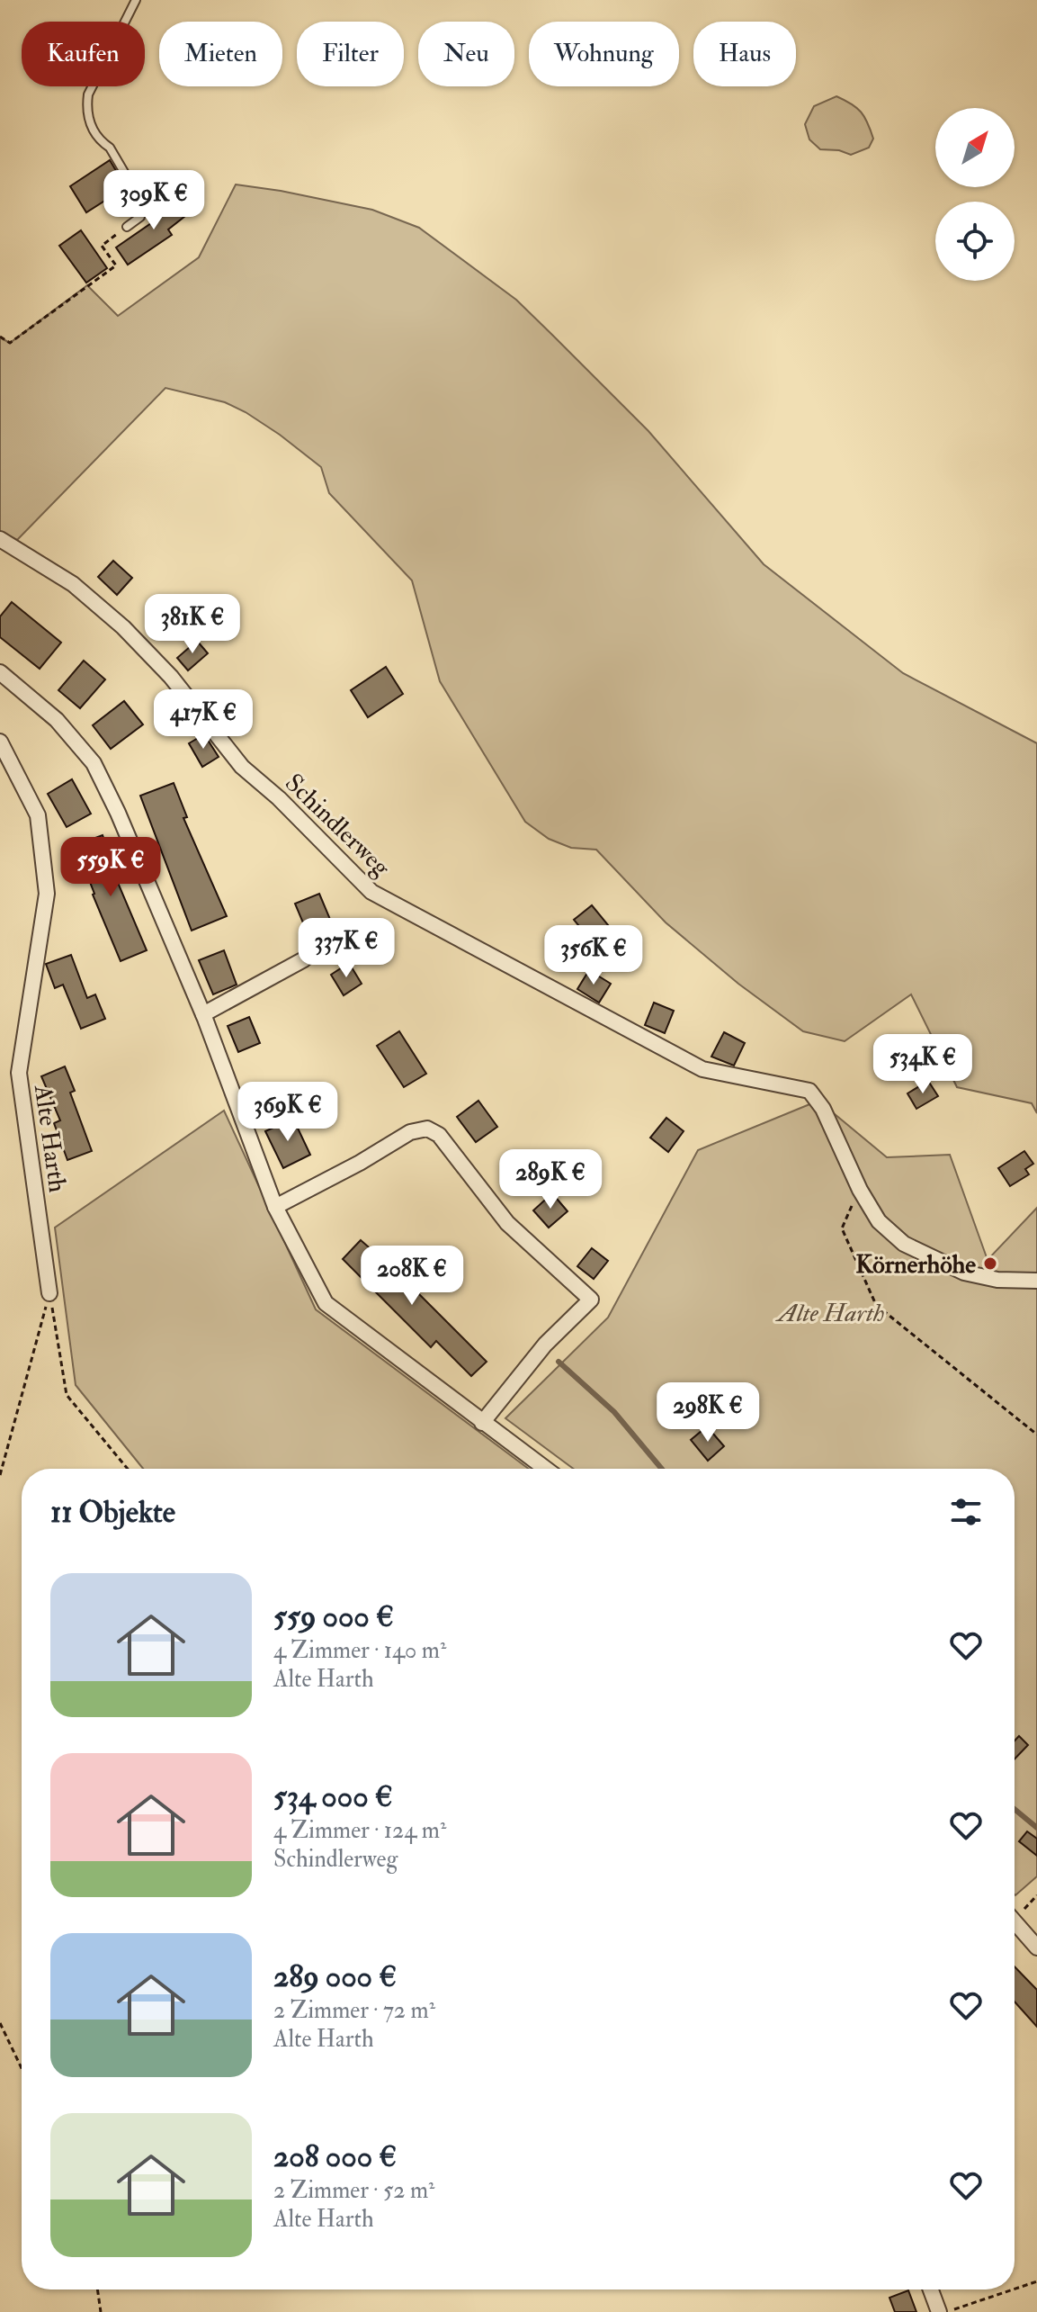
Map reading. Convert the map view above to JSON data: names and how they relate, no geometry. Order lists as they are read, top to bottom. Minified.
{"streets":{"street":["Schindlerweg","Alte Harth"]},"parks":["Alte Harth"],"places":["Körnerhöhe"],"north":"top right","page":{"chip":["Kaufen","Mieten","Filter","Neu","Wohnung","Haus"],"price":["309K €","381K €","417K €","559K €","337K €","356K €","534K €","369K €","289K €","208K €","298K €"],"heading":"11 Objekte","list":[{"name":"559 000 €","note":"4 Zimmer · 140 m² · Alte Harth"},{"name":"534 000 €","note":"4 Zimmer · 124 m² · Schindlerweg"},{"name":"289 000 €","note":"2 Zimmer · 72 m² · Alte Harth"},{"name":"208 000 €","note":"2 Zimmer · 52 m² · Alte Harth"}]}}
